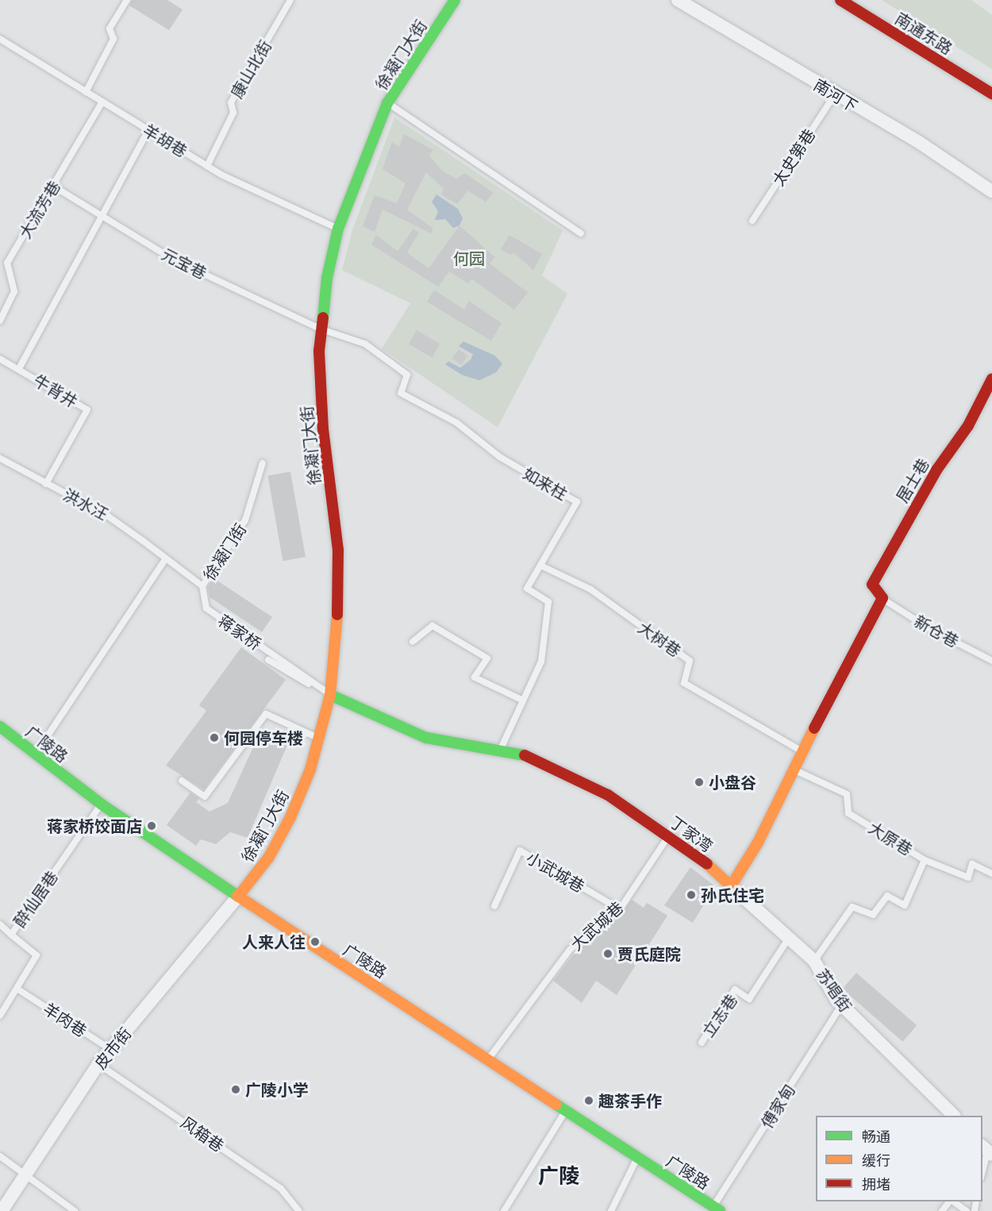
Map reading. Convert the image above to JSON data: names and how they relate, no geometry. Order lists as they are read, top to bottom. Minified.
{"streets":{"street":["南通东路","徐凝门大街","南河下","居士巷","广陵路","丁家湾","苏唱街","皮市街"],"lane":["康山北街","羊胡巷","太史第巷","大流芳巷","元宝巷","牛背井","如来柱","洪水汪","徐凝门街","新仓巷","蒋家桥","大树巷","大原巷","小武城巷","醉仙居巷","大武城巷","立志巷","羊肉巷","傅家甸","风箱巷"]},"crossings":[["徐凝门大街","羊胡巷"],["徐凝门大街","元宝巷"],["徐凝门大街","如来柱"],["徐凝门大街","蒋家桥"],["徐凝门大街","广陵路"],["徐凝门大街","丁家湾"],["徐凝门大街","皮市街"],["康山北街","羊胡巷"],["南河下","太史第巷"],["羊胡巷","大流芳巷"],["大流芳巷","元宝巷"],["元宝巷","如来柱"],["牛背井","洪水汪"],["居士巷","新仓巷"],["如来柱","大树巷"],["如来柱","丁家湾"],["徐凝门街","蒋家桥"],["蒋家桥","丁家湾"],["广陵路","醉仙居巷"],["广陵路","大武城巷"],["广陵路","皮市街"],["广陵路","傅家甸"],["丁家湾","大武城巷"],["丁家湾","苏唱街"],["小武城巷","大武城巷"],["醉仙居巷","羊肉巷"],["苏唱街","立志巷"],["苏唱街","傅家甸"],["羊肉巷","皮市街"],["皮市街","风箱巷"]],"districts":["广陵"],"parks":["何园"],"places":["何园停车楼","小盘谷","蒋家桥饺面店","孙氏住宅","人来人往","贾氏庭院","广陵小学","趣茶手作"],"legend":["畅通","缓行","拥堵"]}
